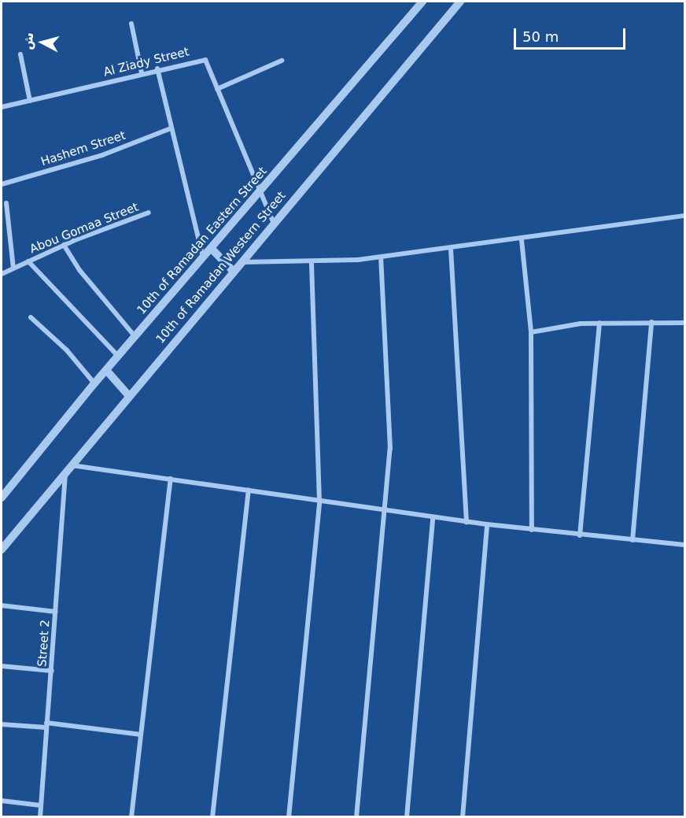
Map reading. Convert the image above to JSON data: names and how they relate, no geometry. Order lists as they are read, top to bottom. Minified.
{"streets":{"street":["Al Ziady Street","Hashem Street","Abou Gomaa Street","10th of Ramadan Eastern Street","10th of Ramadan Western Street","Street 2"]},"crossings":[["Al Ziady Street","10th of Ramadan Eastern Street"],["Al Ziady Street","10th of Ramadan Western Street"],["10th of Ramadan Western Street","Street 2"]],"scale_bar":"50 m","north":"left"}
